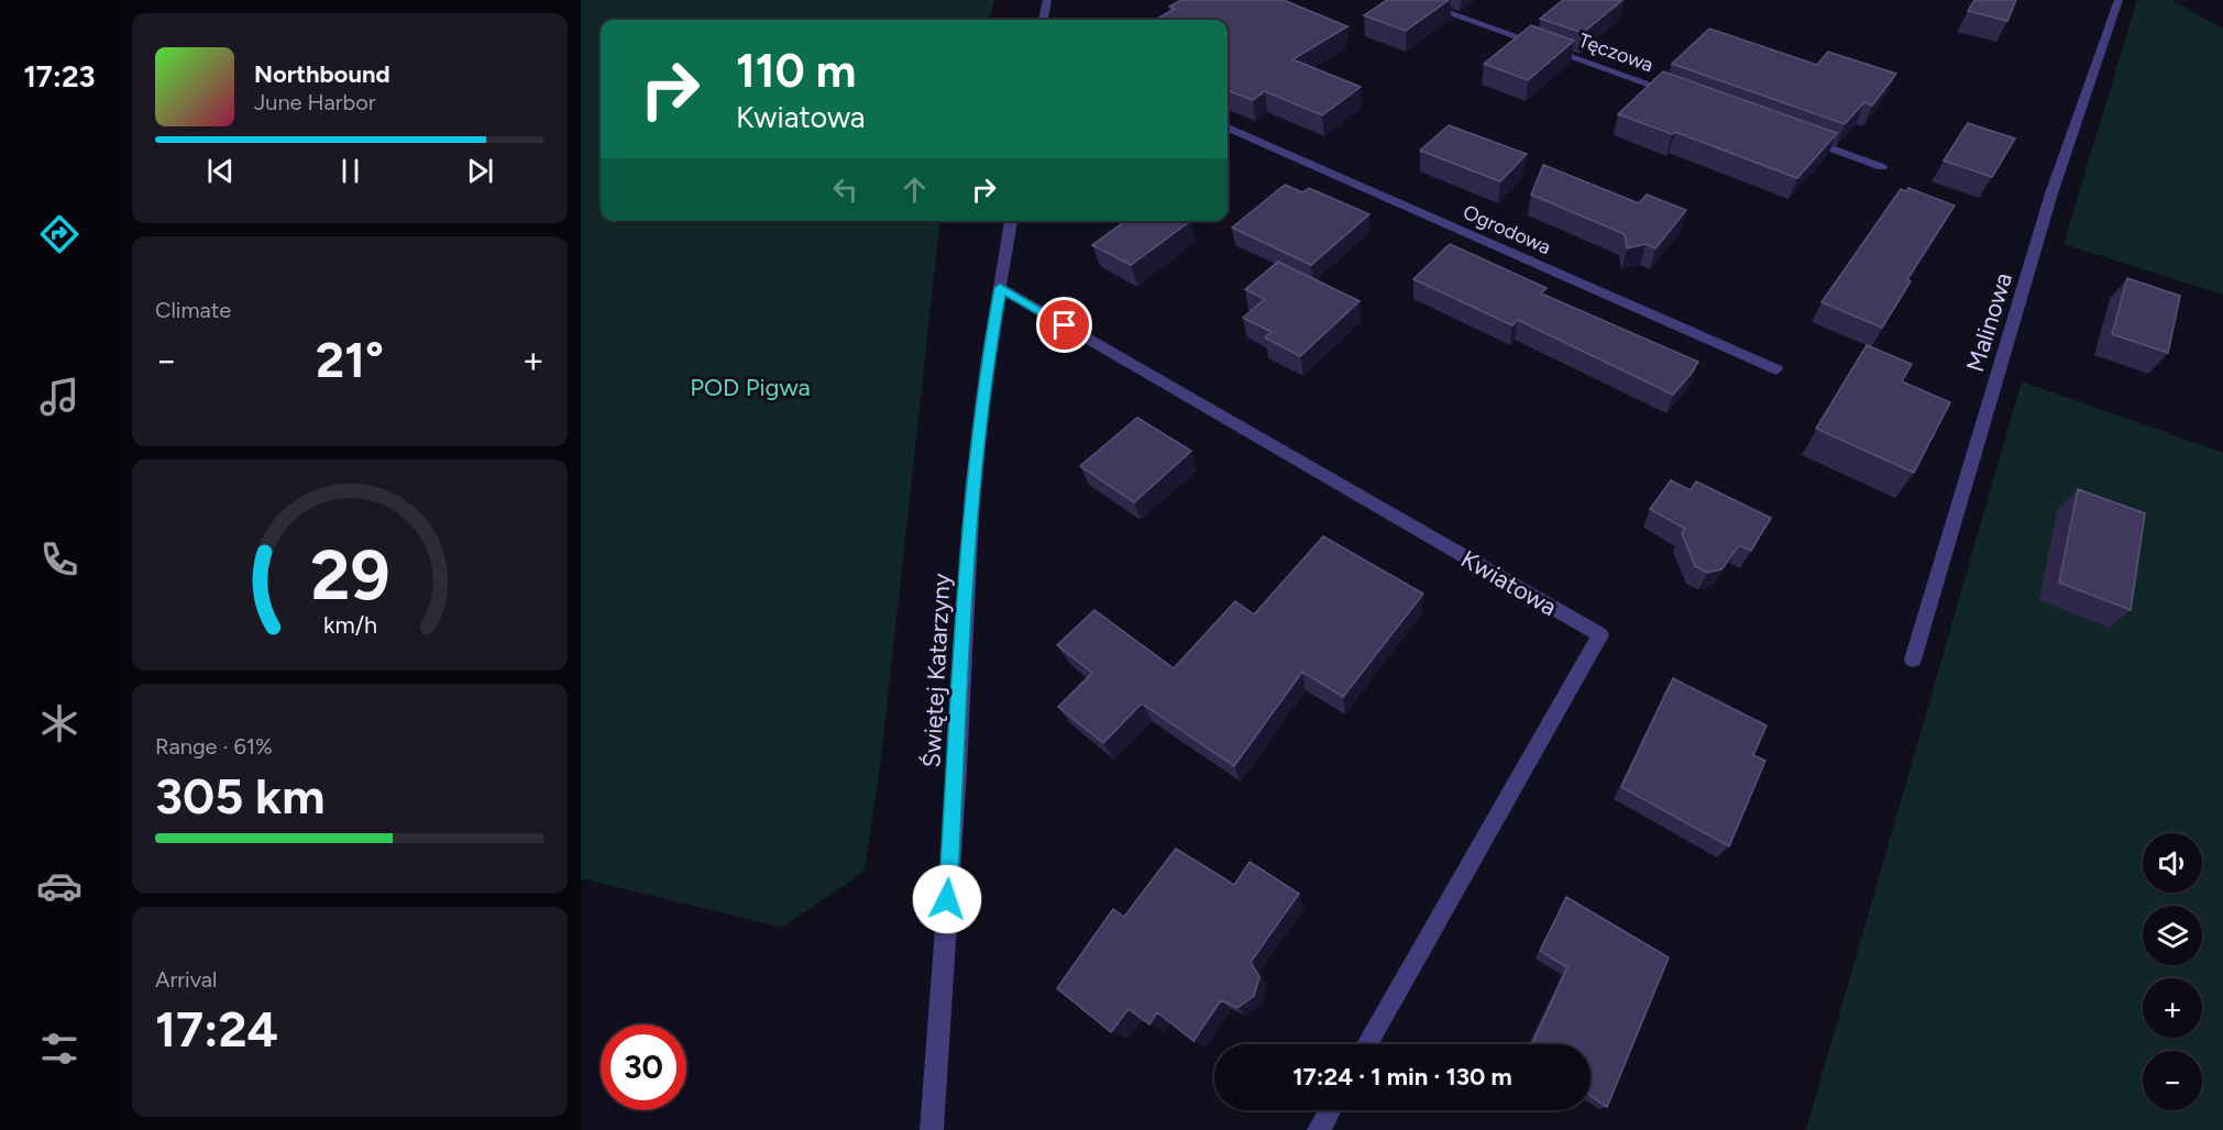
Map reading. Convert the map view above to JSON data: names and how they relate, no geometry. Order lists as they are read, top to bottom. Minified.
{"streets":{"street":["Tęczowa","Ogrodowa","Malinowa","Kwiatowa","Świętej Katarzyny"]},"crossings":[["Kwiatowa","Świętej Katarzyny"]],"parks":["POD Pigwa"],"page":{"tabs":"17:23","turn":["110 m","Kwiatowa"],"song":["Northbound","June Harbor"],"tile":["Climate",["Range · 61%","305 km"],["Arrival","17:24"]],"heat":["−","21°","+"],"map_buttons":["+","−"],"limit":"30","trip":"17:24 · 1 min · 130 m","gauge":["29","km/h"]}}
